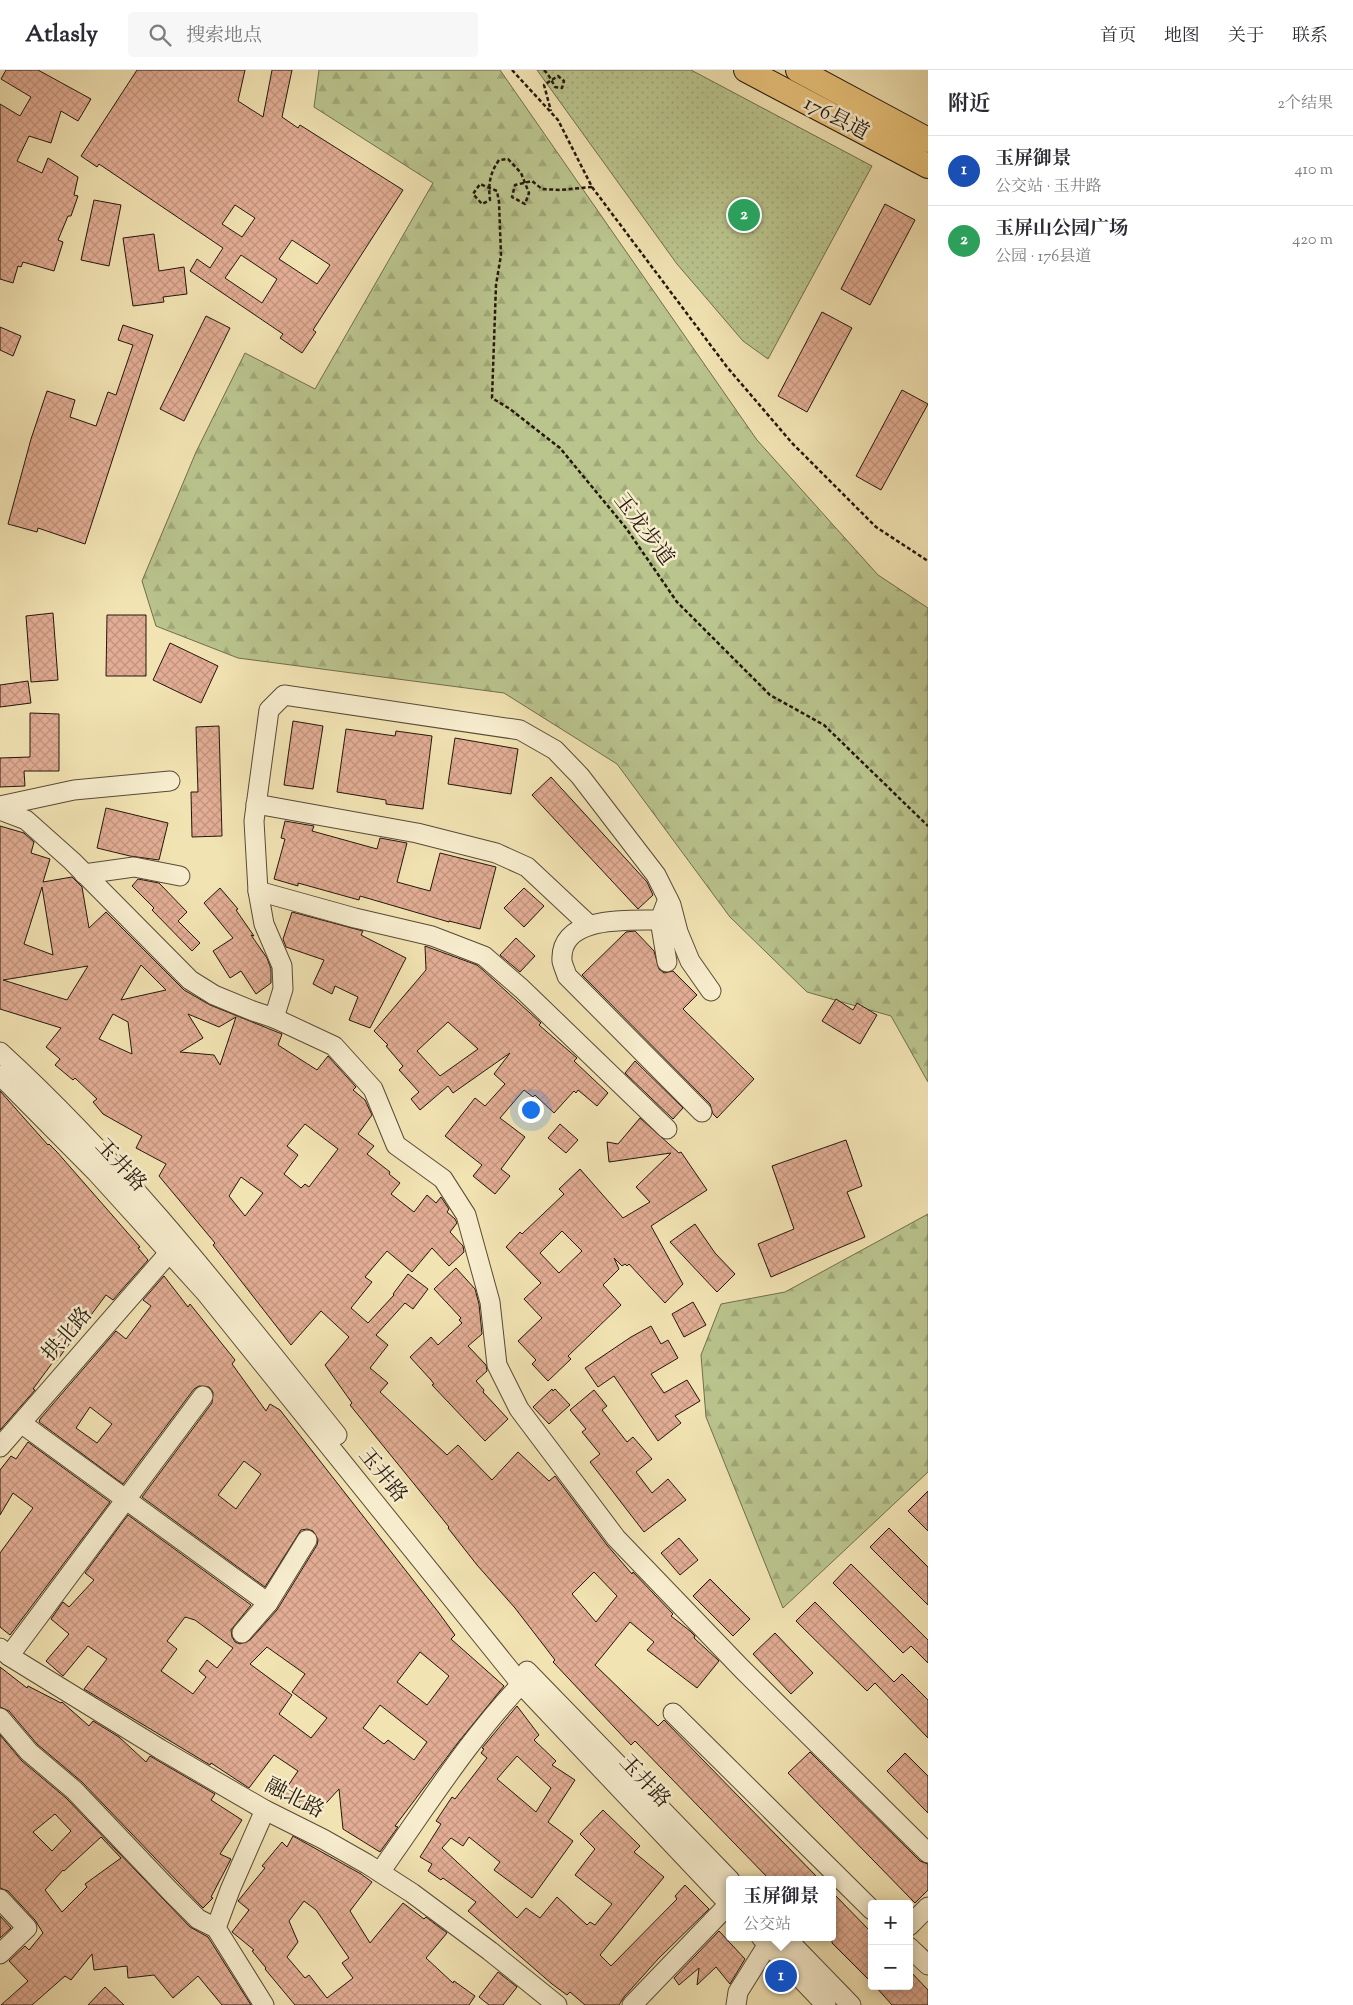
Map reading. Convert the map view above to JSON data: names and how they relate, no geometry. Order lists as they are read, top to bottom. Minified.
{"streets":{"main road":["176县道"],"street":["玉井路","拱北路","融北路"],"path":["玉龙步道"]},"crossings":[["玉井路","拱北路"]],"page":{"header":"Atlasly","search":"搜索地点","nav":["首页","地图","关于","联系"],"heading":["附近","2个结果"],"list":[{"mark":"1","name":"玉屏御景","note":"公交站 · 玉井路","value":"410 m"},{"mark":"2","name":"玉屏山公园广场","note":"公园 · 176县道","value":"420 m"}],"pins":["2","1"],"popup":["玉屏御景","公交站"],"map_buttons":["+","−"]}}
